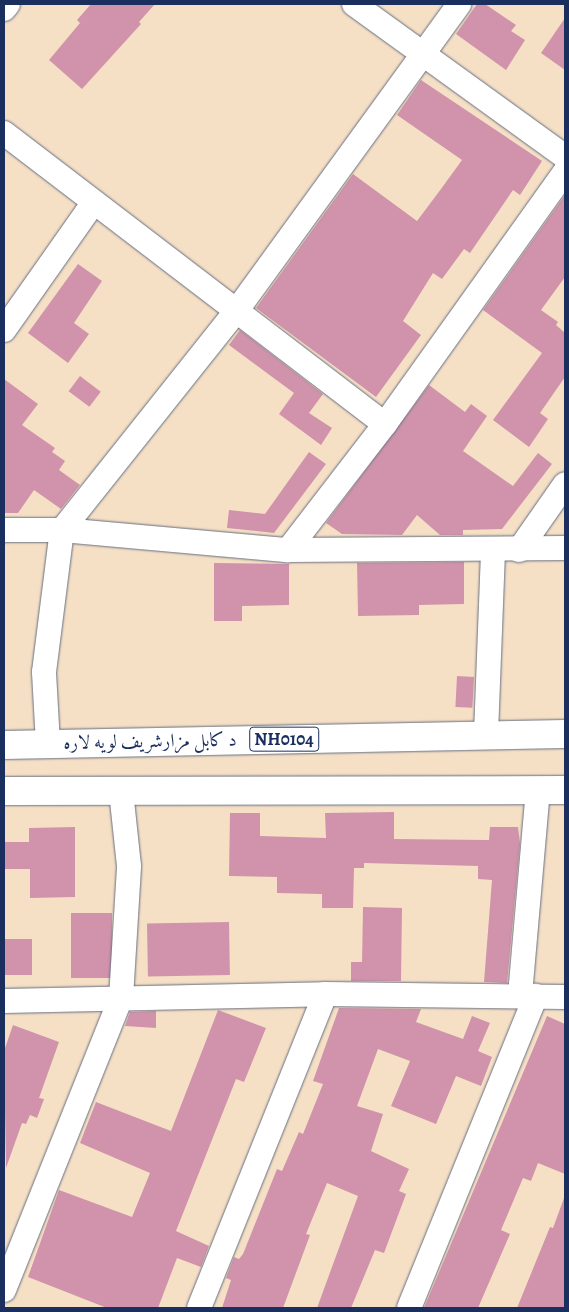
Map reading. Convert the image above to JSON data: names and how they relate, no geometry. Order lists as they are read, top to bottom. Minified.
{"streets":{"highway":["NH0104","د کابل مزارشریف لویه لاره"]}}
